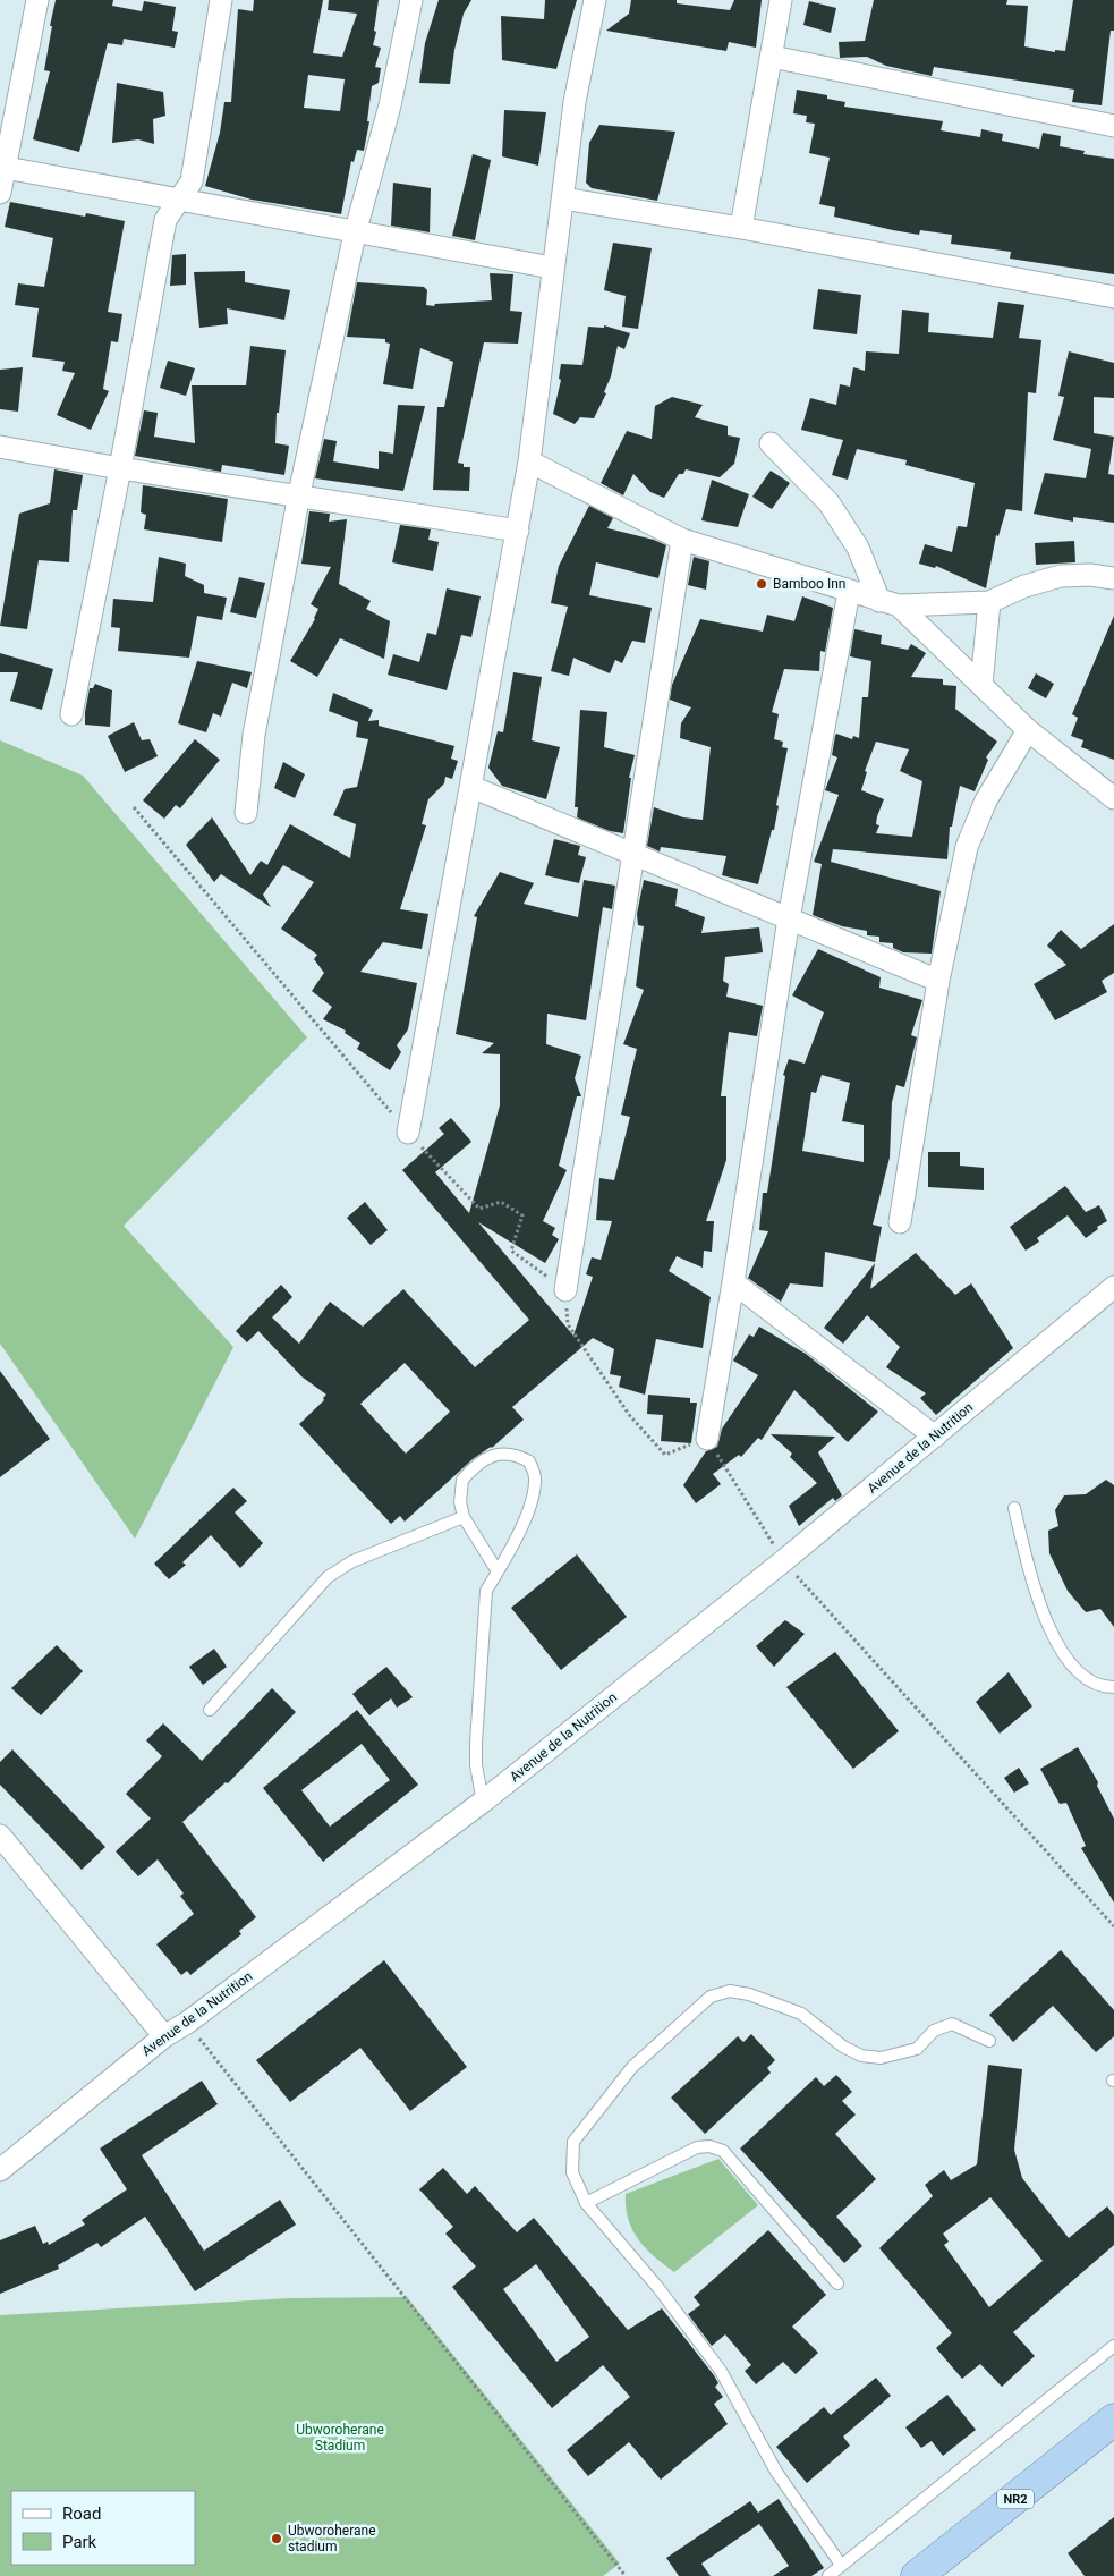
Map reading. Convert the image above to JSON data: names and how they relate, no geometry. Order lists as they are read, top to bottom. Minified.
{"streets":{"highway":["NR2"],"street":["Avenue de la Nutrition"]},"parks":["Ubworoherane Stadium"],"places":["Bamboo Inn","Ubworoherane stadium"],"legend":["Road","Park"]}
